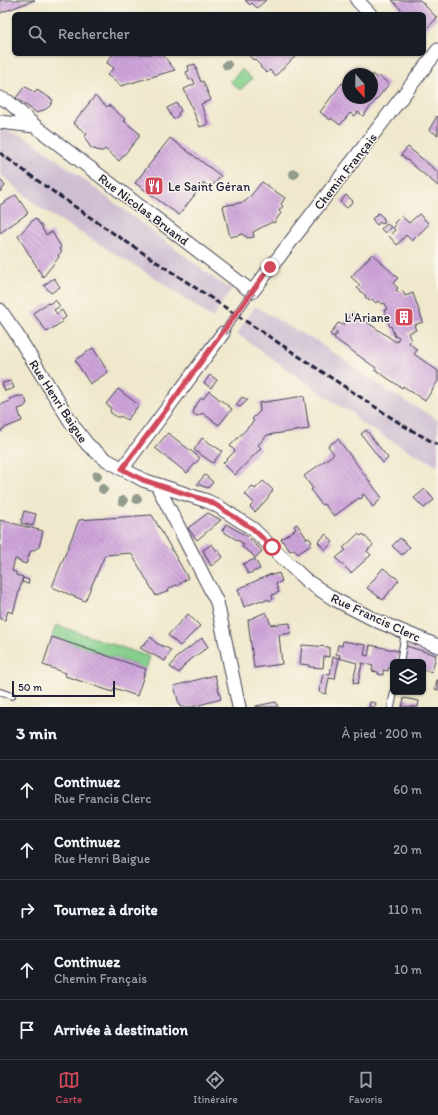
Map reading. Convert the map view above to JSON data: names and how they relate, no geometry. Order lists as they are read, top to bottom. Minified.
{"streets":{"street":["Chemin Français","Rue Nicolas Bruand","Rue Henri Baigue","Rue Francis Clerc"]},"crossings":[["Chemin Français","Rue Nicolas Bruand"],["Rue Henri Baigue","Rue Francis Clerc"]],"places":{"restaurant":["Le Saint Géran"],"building":["L'Ariane"]},"scale_bar":"50 m","north":"bottom","page":{"search":"Rechercher","scale":"50 m","heading":["3 min","À pied · 200 m"],"list":[["Continuez","Rue Francis Clerc","60 m"],["Continuez","Rue Henri Baigue","20 m"],["Tournez à droite","110 m"],["Continuez","Chemin Français","10 m"],"Arrivée à destination"],"nav":["Carte","Itinéraire","Favoris"]}}
